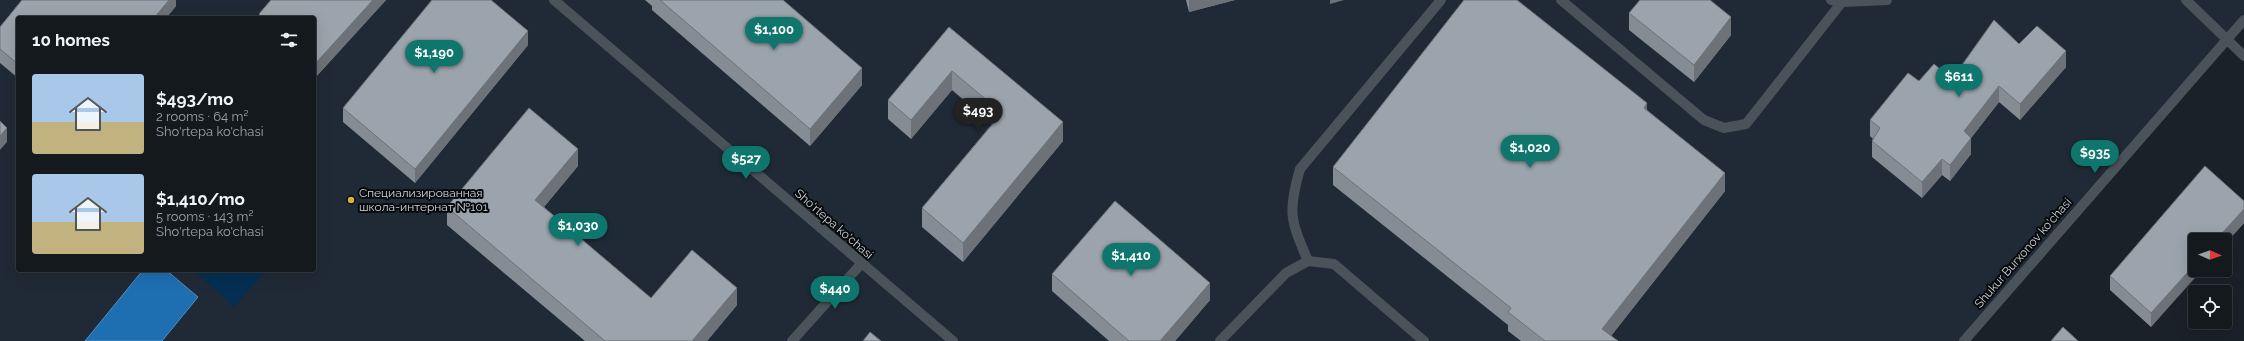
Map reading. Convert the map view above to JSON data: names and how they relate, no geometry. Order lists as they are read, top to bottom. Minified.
{"streets":{"street":["Sho'rtepa ko'chasi","Shukur Burxonov ko'chasi"]},"places":["Специализированная школа-интернат №101"],"north":"right","page":{"heading":"10 homes","price":["$1,100","$1,190","$611","$493","$1,020","$935","$527","$1,030","$1,410","$440"],"list":[{"name":"$493/mo","note":"2 rooms · 64 m² · Sho'rtepa ko'chasi"},{"name":"$1,410/mo","note":"5 rooms · 143 m² · Sho'rtepa ko'chasi"}]}}
